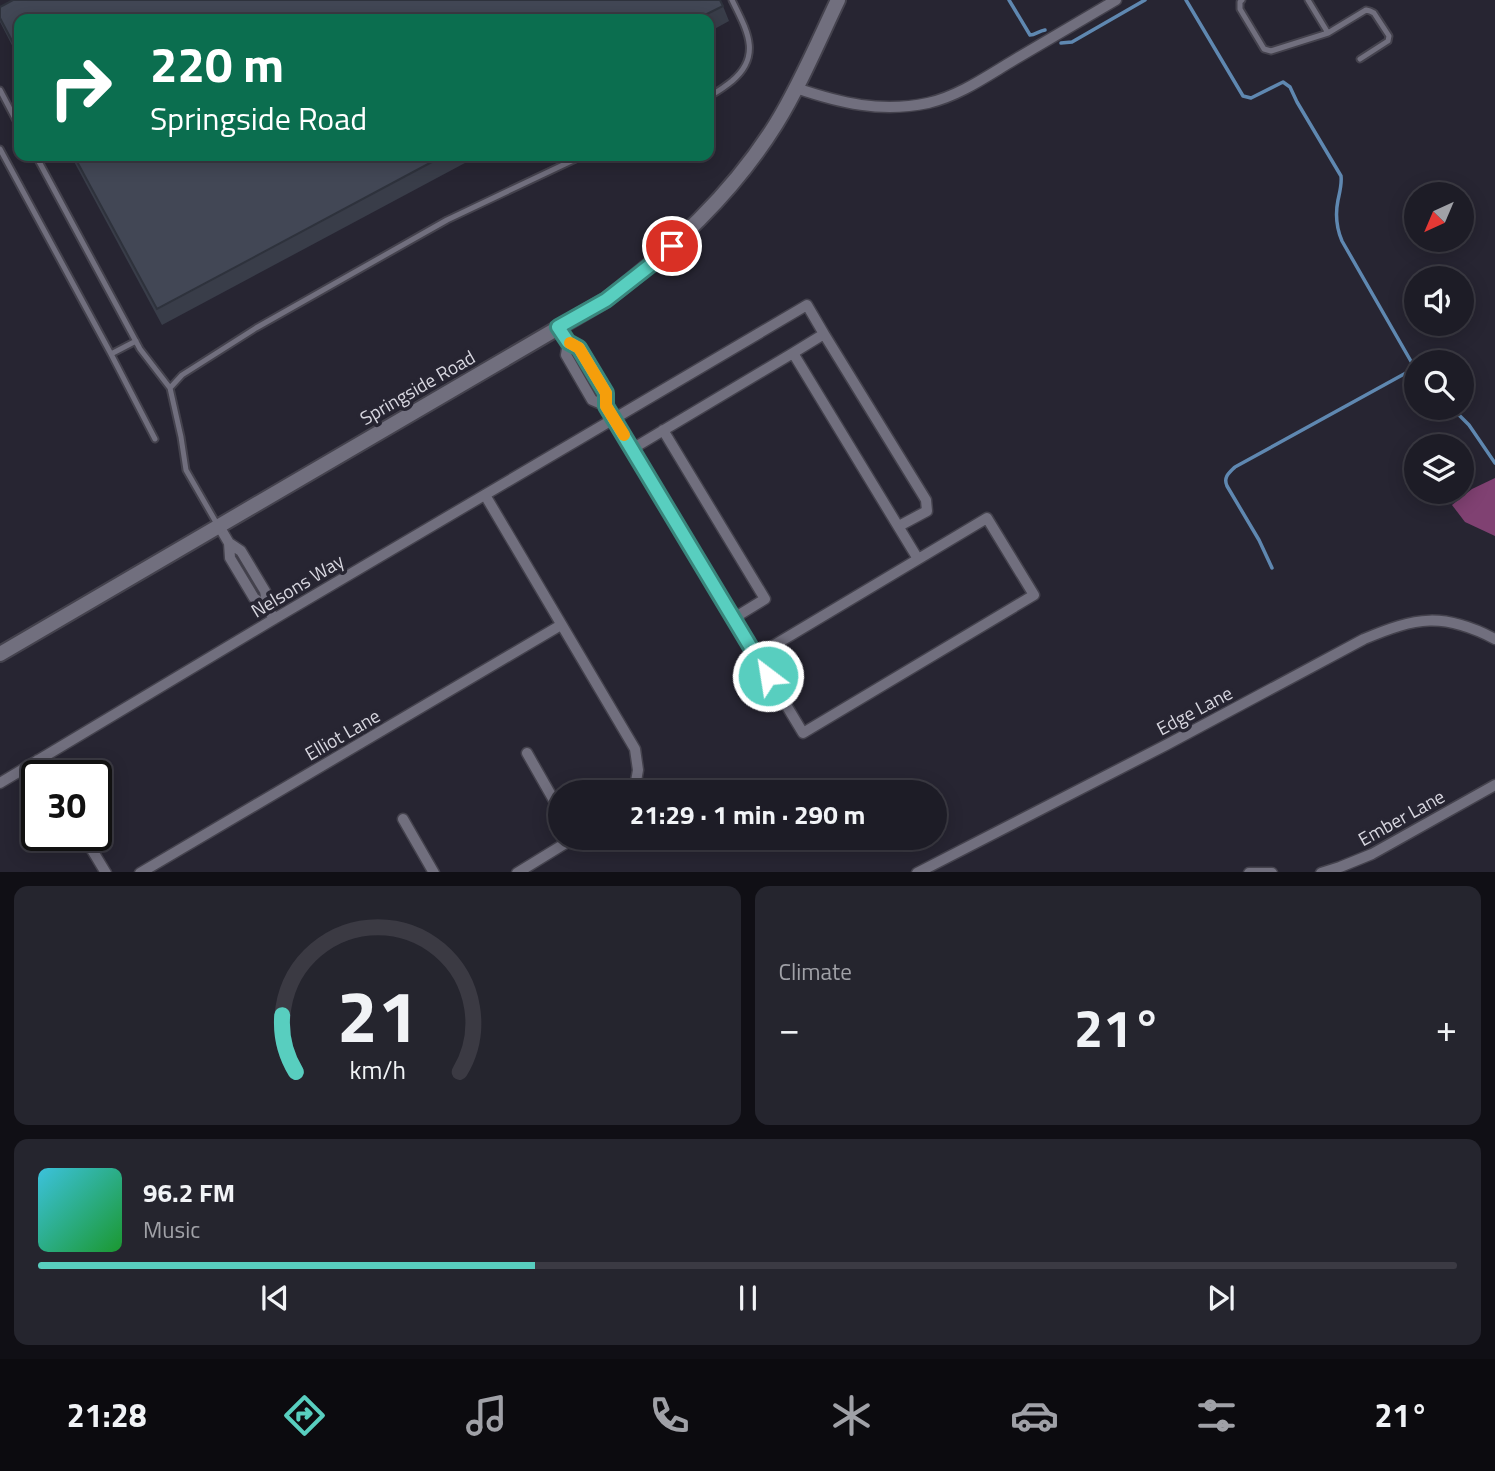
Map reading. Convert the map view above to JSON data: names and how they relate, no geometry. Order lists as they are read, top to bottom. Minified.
{"streets":{"main road":["Springside Road"],"street":["Nelsons Way","Edge Lane","Elliot Lane","Ember Lane"]},"north":"bottom left","page":{"turn":["220 m","Springside Road"],"limit":"30","trip":"21:29 · 1 min · 290 m","tile":"Climate","heat":["−","21°","+"],"song":["96.2 FM","Music"],"tabs":["21:28","21°"],"gauge":["21","km/h"]}}
